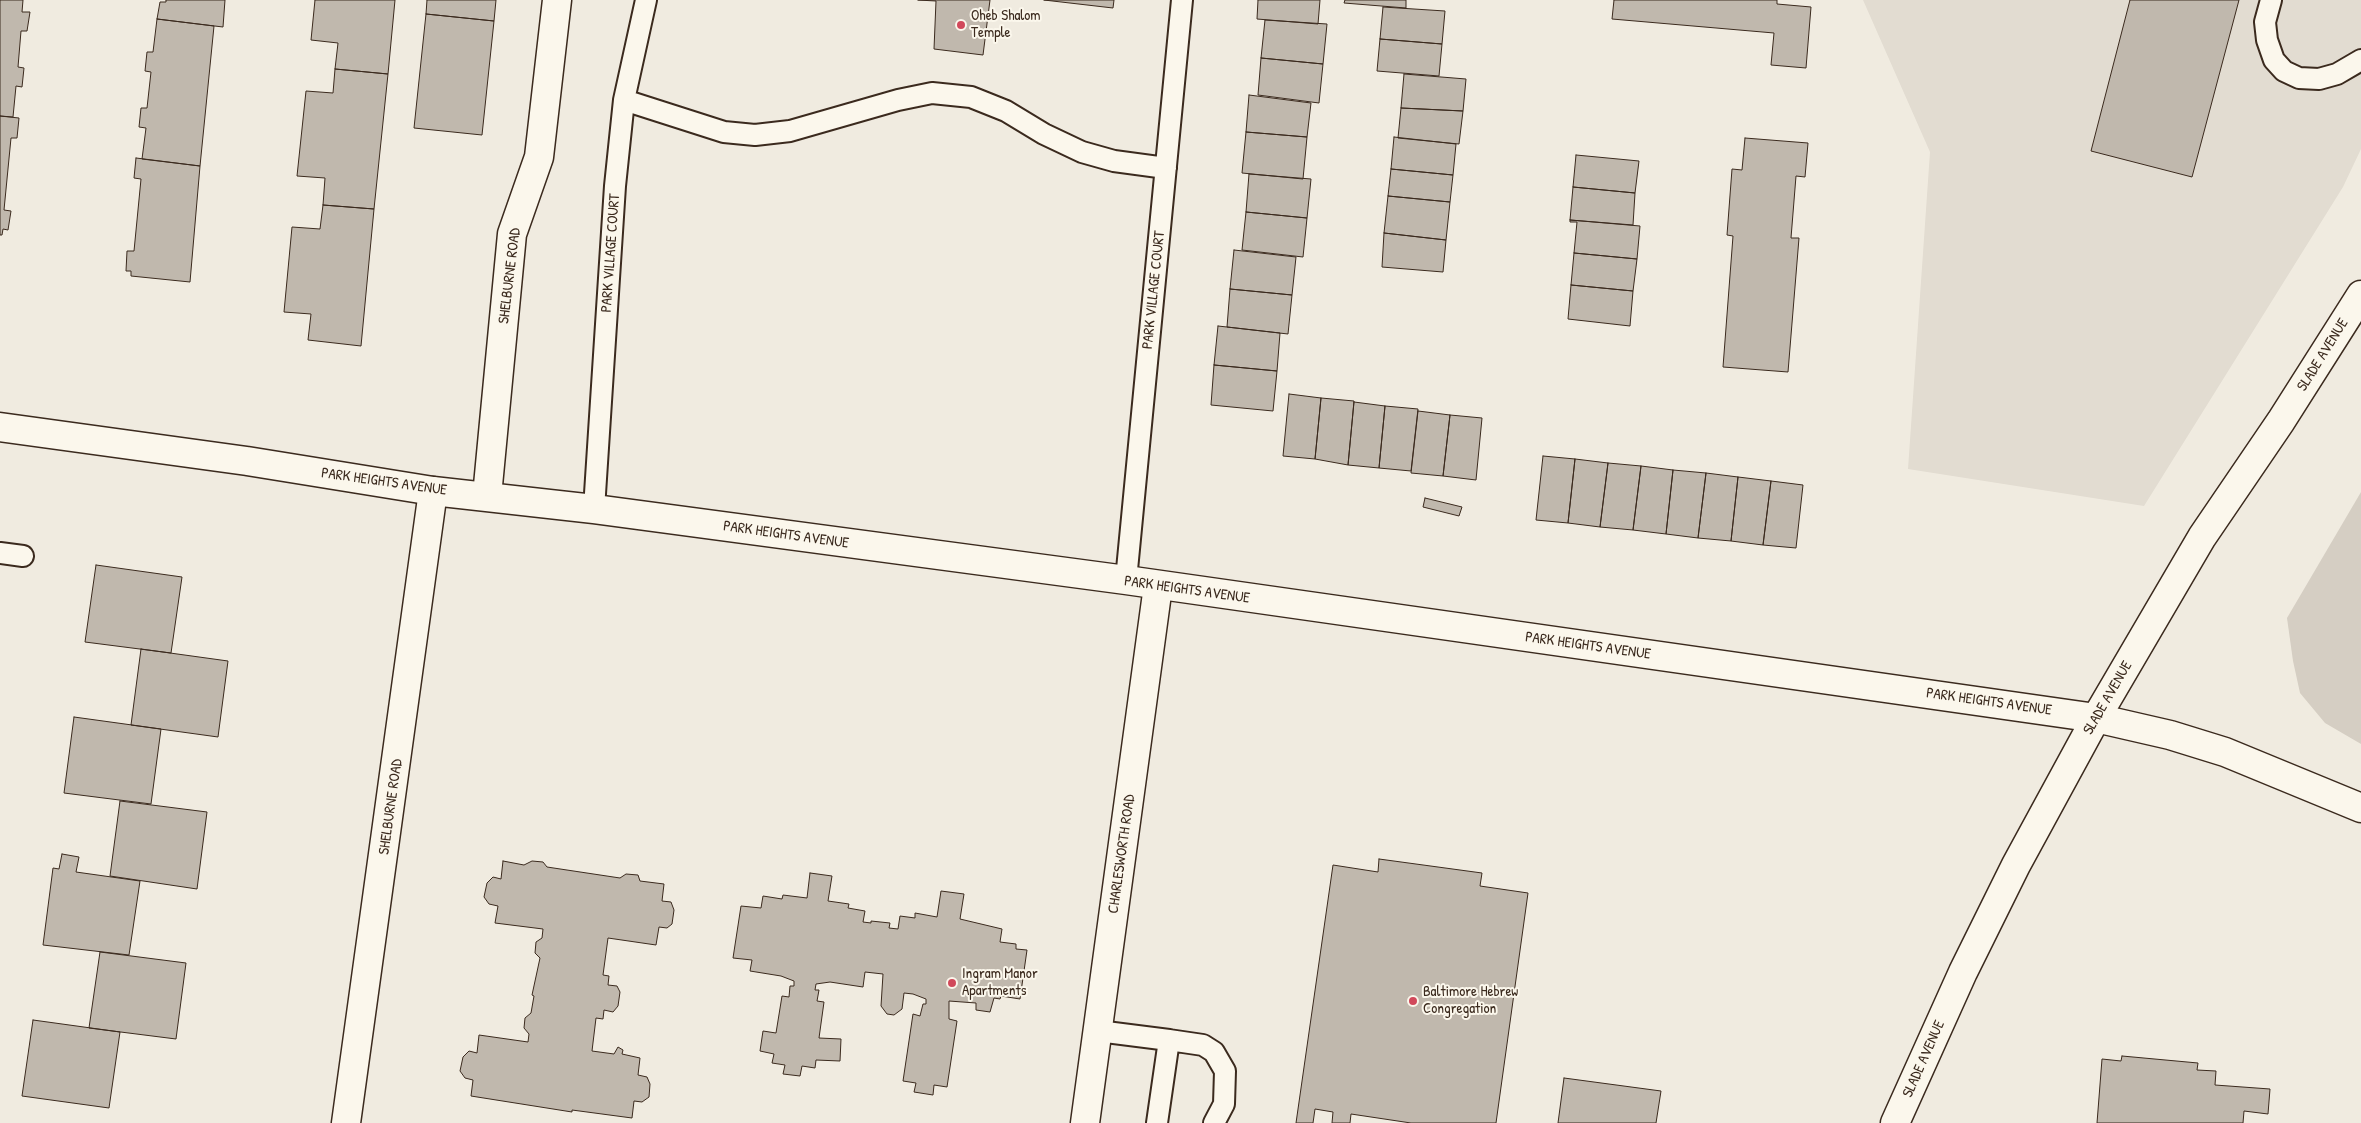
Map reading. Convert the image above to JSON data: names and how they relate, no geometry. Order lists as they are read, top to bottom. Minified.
{"streets":{"main road":["SHELBURNE ROAD","SLADE AVENUE","PARK HEIGHTS AVENUE","CHARLESWORTH ROAD"],"lane":["PARK VILLAGE COURT"]},"crossings":[["PARK VILLAGE COURT","PARK HEIGHTS AVENUE"],["SHELBURNE ROAD","PARK HEIGHTS AVENUE"],["SLADE AVENUE","PARK HEIGHTS AVENUE"],["PARK HEIGHTS AVENUE","CHARLESWORTH ROAD"]],"places":["Oheb Shalom Temple","Ingram Manor Apartments","Baltimore Hebrew Congregation"]}
